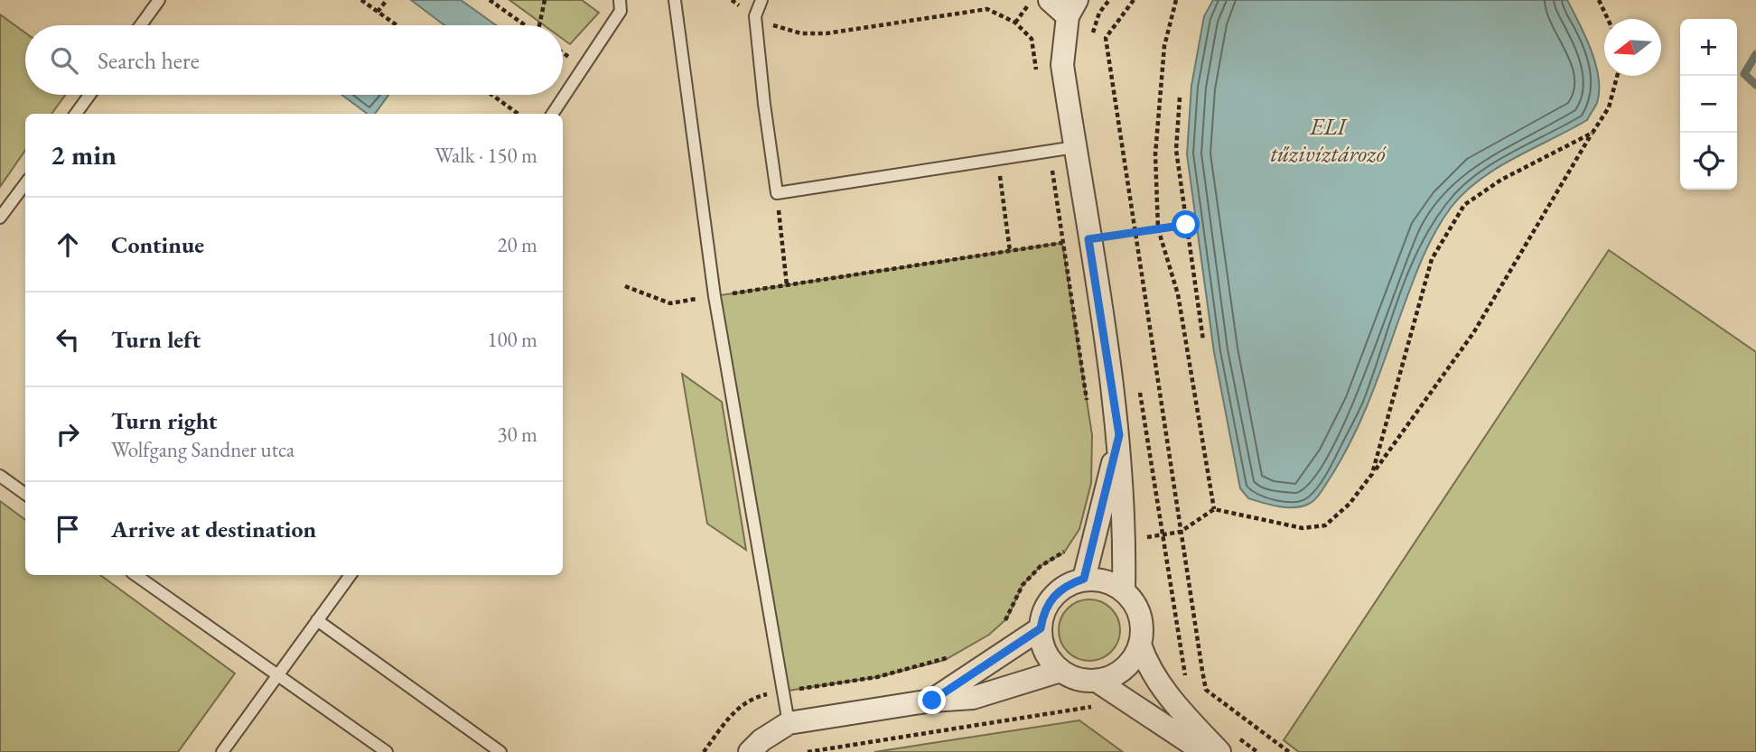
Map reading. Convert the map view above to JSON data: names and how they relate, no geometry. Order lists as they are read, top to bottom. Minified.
{"water":["ELI tűzivíztározó"],"north":"left","page":{"map_buttons":["+","−"],"search":"Search here","heading":["2 min","Walk · 150 m"],"list":[["Continue","20 m"],["Turn left","100 m"],["Turn right","Wolfgang Sandner utca","30 m"],"Arrive at destination"]}}
